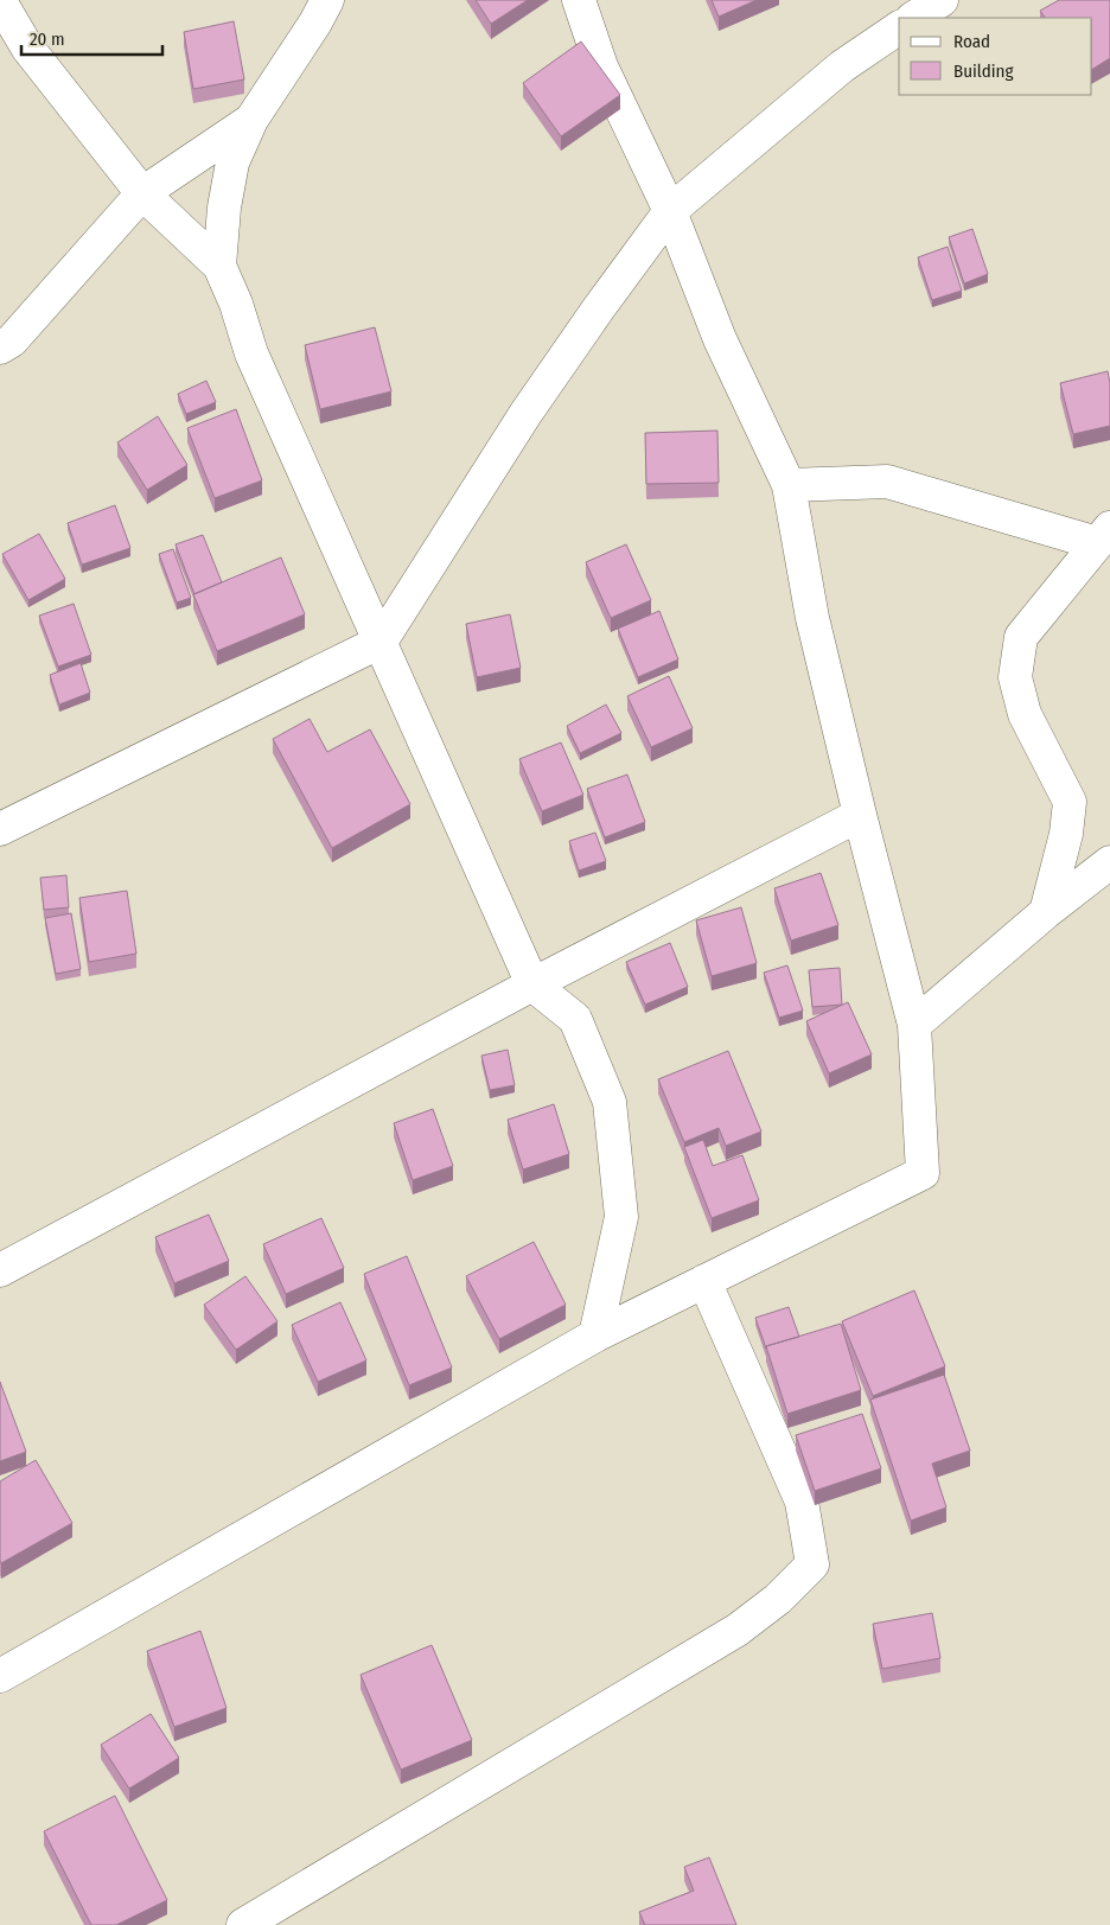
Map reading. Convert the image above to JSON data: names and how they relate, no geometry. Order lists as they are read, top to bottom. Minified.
{"legend":["Road","Building"],"scale_bar":"20 m"}
